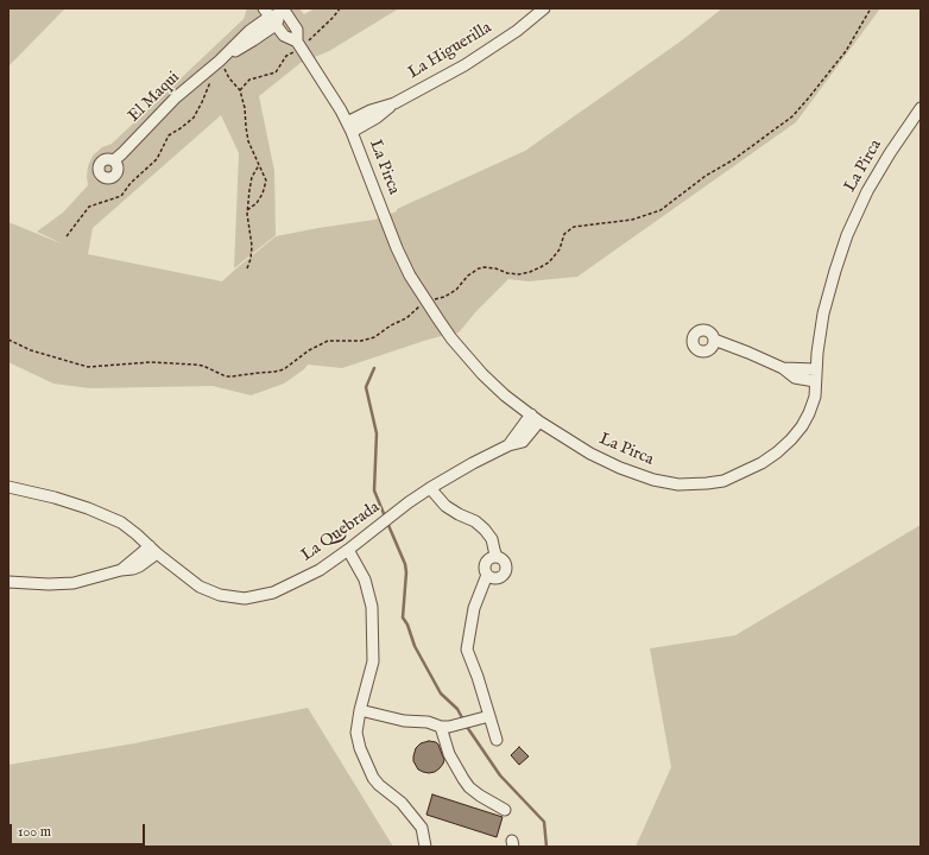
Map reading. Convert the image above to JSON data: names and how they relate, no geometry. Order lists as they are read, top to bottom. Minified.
{"streets":{"street":["La Higuerilla","El Maqui","La Pirca","La Quebrada"]},"crossings":[["La Higuerilla","La Pirca"],["El Maqui","La Pirca"],["La Pirca","La Quebrada"]],"scale_bar":"100 m"}
